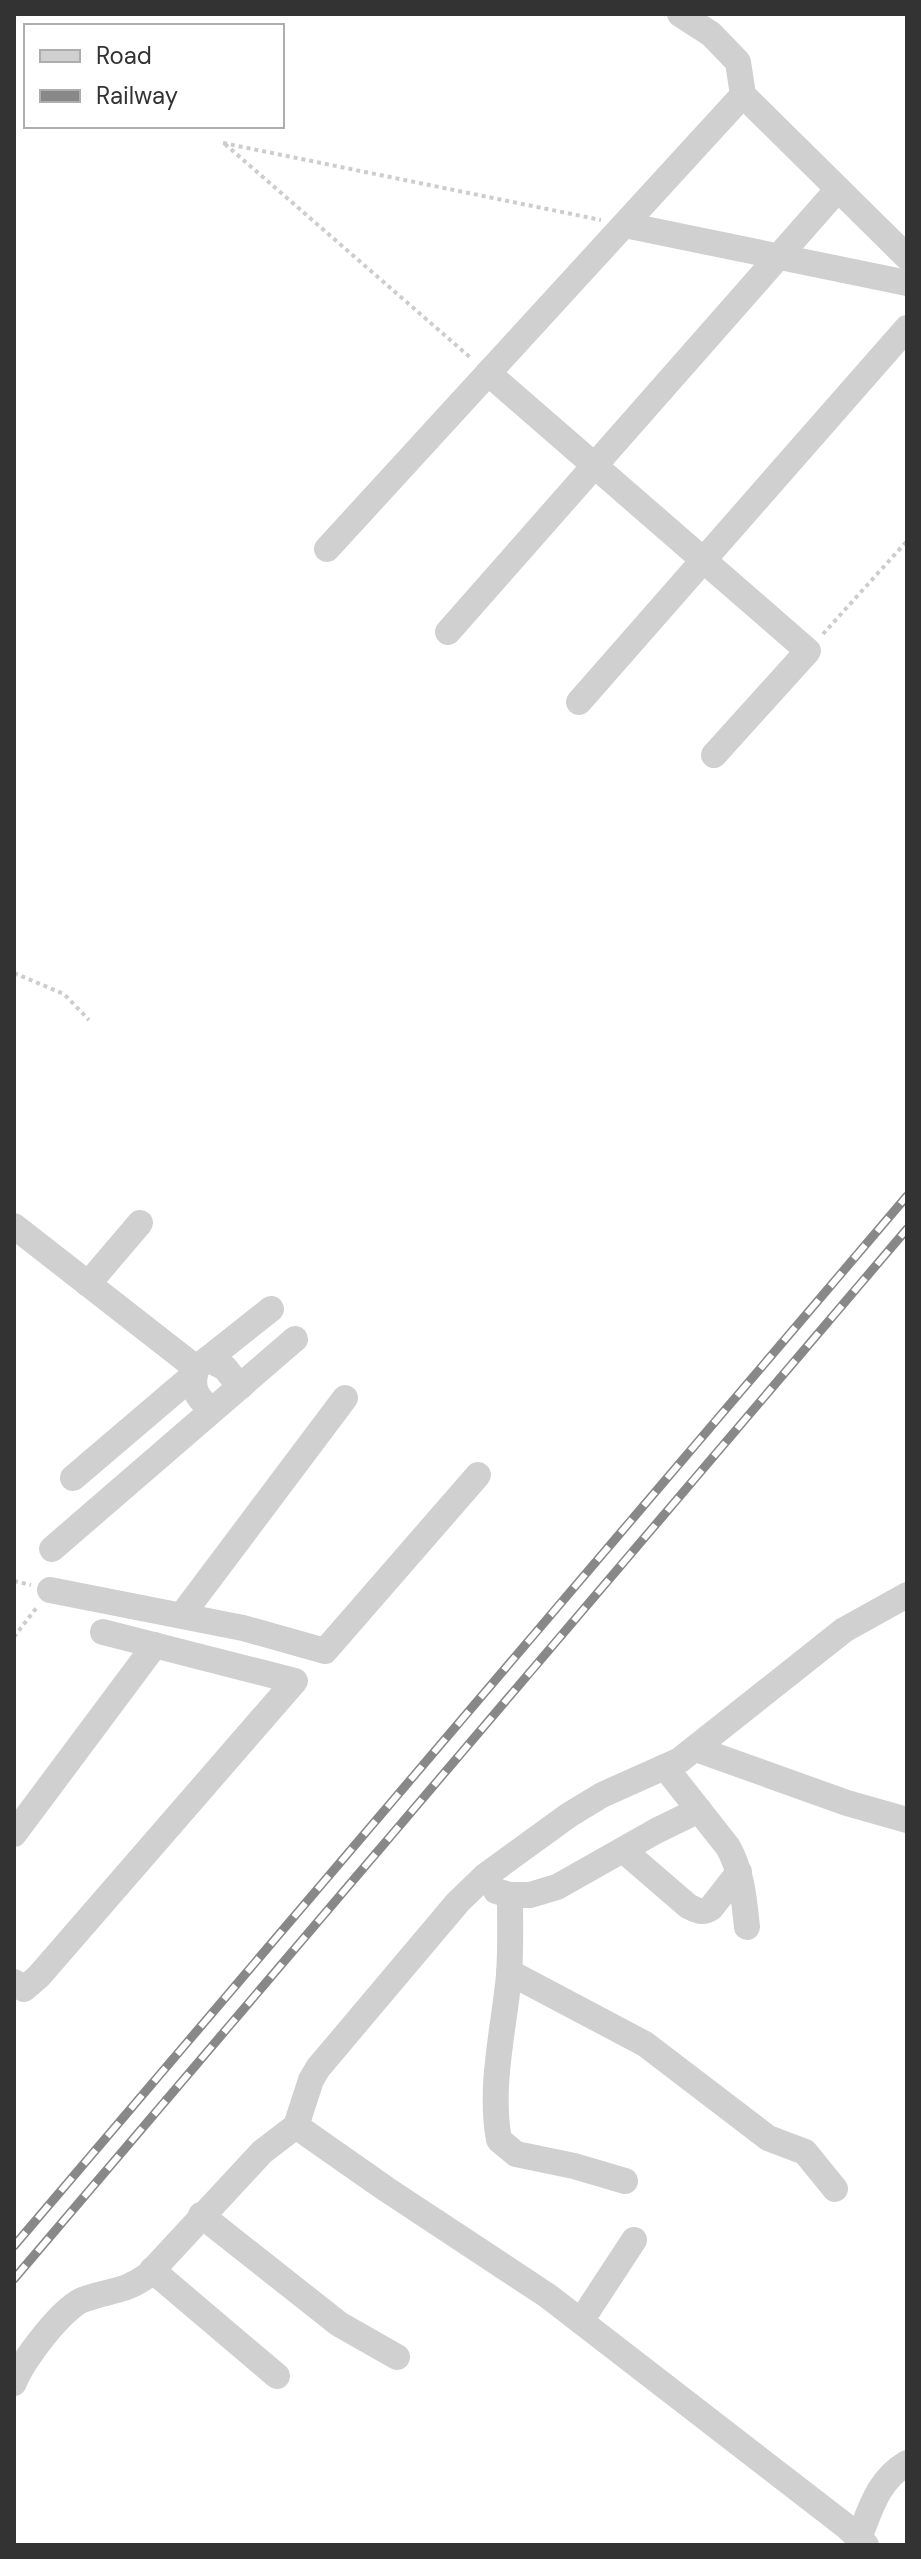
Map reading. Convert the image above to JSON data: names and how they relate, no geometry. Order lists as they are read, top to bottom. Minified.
{"legend":["Road","Railway"]}
